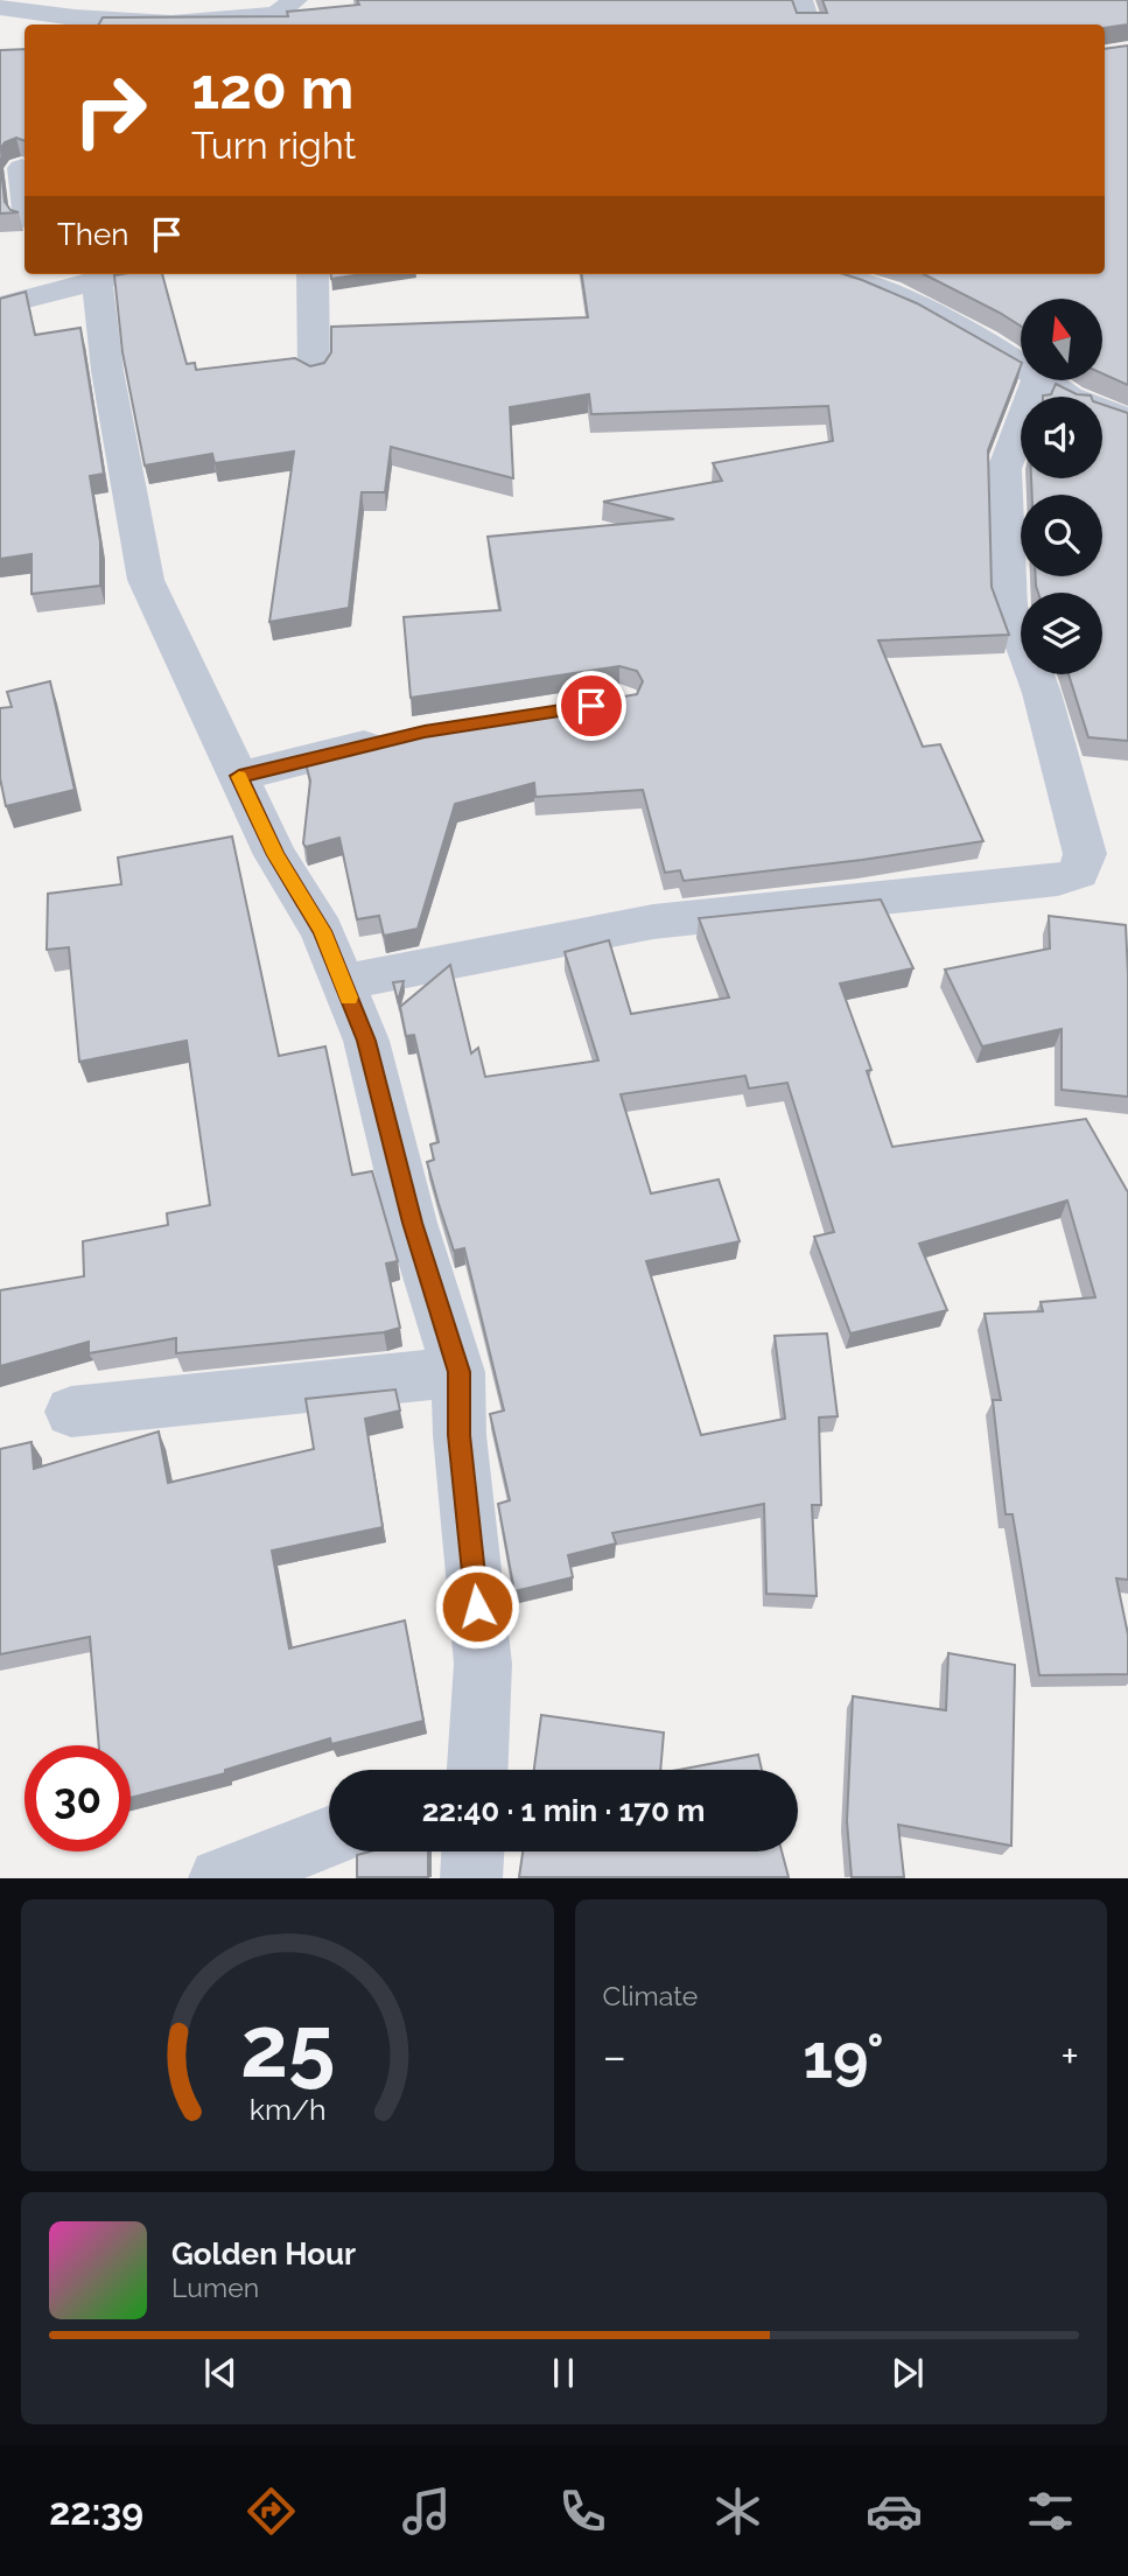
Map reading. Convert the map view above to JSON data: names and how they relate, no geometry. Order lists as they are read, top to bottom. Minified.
{"north":"top","page":{"turn":["120 m","Turn right"],"then":"Then","limit":"30","trip":"22:40 · 1 min · 170 m","tile":"Climate","heat":["−","19°","+"],"song":["Golden Hour","Lumen"],"tabs":"22:39","gauge":["25","km/h"]}}
